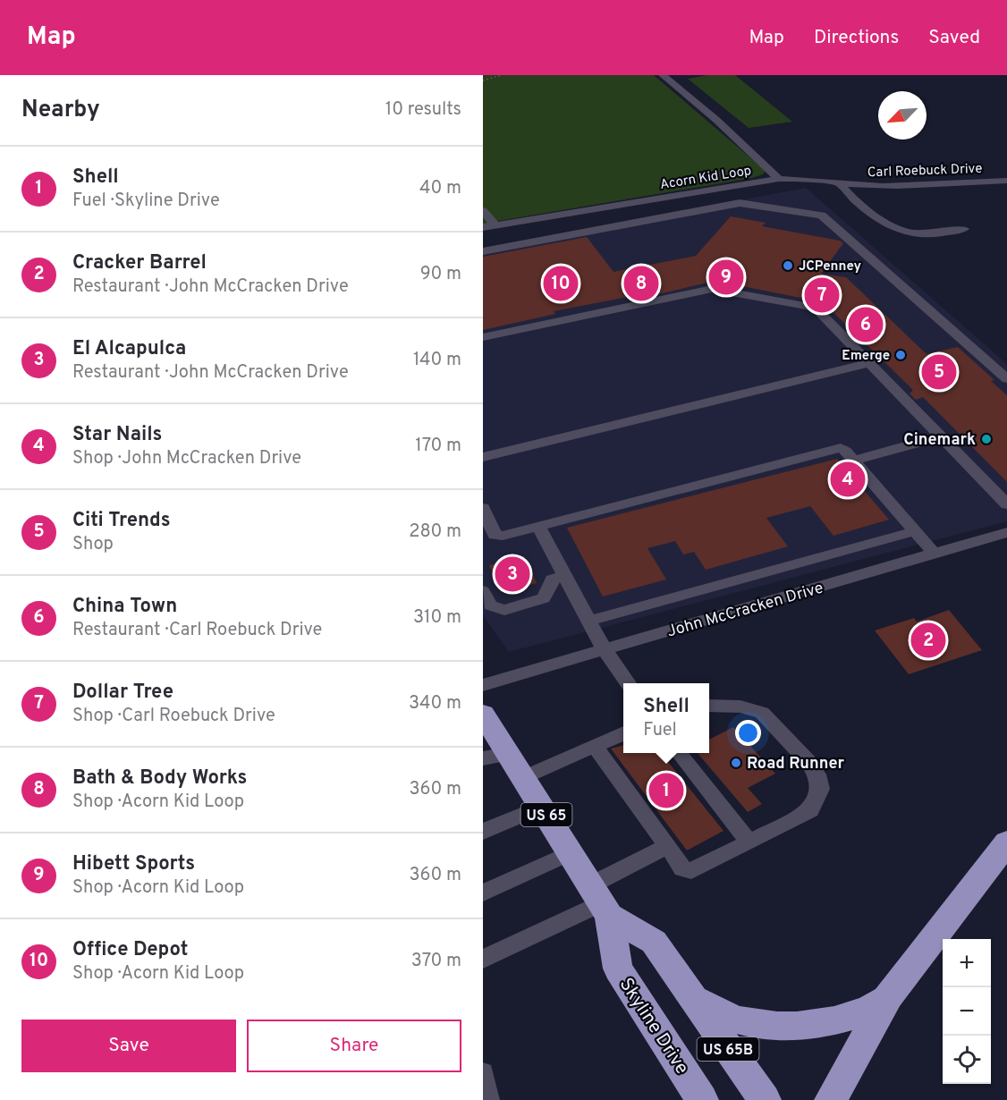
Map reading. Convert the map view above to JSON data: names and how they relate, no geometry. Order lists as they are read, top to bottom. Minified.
{"streets":{"highway":["US 65","Skyline Drive","US 65B"],"street":["Carl Roebuck Drive","Acorn Kid Loop","John McCracken Drive"]},"crossings":[["Carl Roebuck Drive","Acorn Kid Loop"]],"places":["JCPenney","Emerge","Cinemark","Road Runner"],"north":"bottom left","page":{"header":"Map","nav":["Map","Directions","Saved"],"heading":["Nearby","10 results"],"list":[{"mark":"1","name":"Shell","note":"Fuel · Skyline Drive","value":"40 m"},{"mark":"2","name":"Cracker Barrel","note":"Restaurant · John McCracken Drive","value":"90 m"},{"mark":"3","name":"El Alcapulca","note":"Restaurant · John McCracken Drive","value":"140 m"},{"mark":"4","name":"Star Nails","note":"Shop · John McCracken Drive","value":"170 m"},{"mark":"5","name":"Citi Trends","note":"Shop","value":"280 m"},{"mark":"6","name":"China Town","note":"Restaurant · Carl Roebuck Drive","value":"310 m"},{"mark":"7","name":"Dollar Tree","note":"Shop · Carl Roebuck Drive","value":"340 m"},{"mark":"8","name":"Bath & Body Works","note":"Shop · Acorn Kid Loop","value":"360 m"},{"mark":"9","name":"Hibett Sports","note":"Shop · Acorn Kid Loop","value":"360 m"},{"mark":"10","name":"Office Depot","note":"Shop · Acorn Kid Loop","value":"370 m"}],"pins":["9","8","10","7","6","5","4","3","2","1"],"popup":["Shell","Fuel"],"map_buttons":["+","−"],"buttons":["Save","Share"]}}
